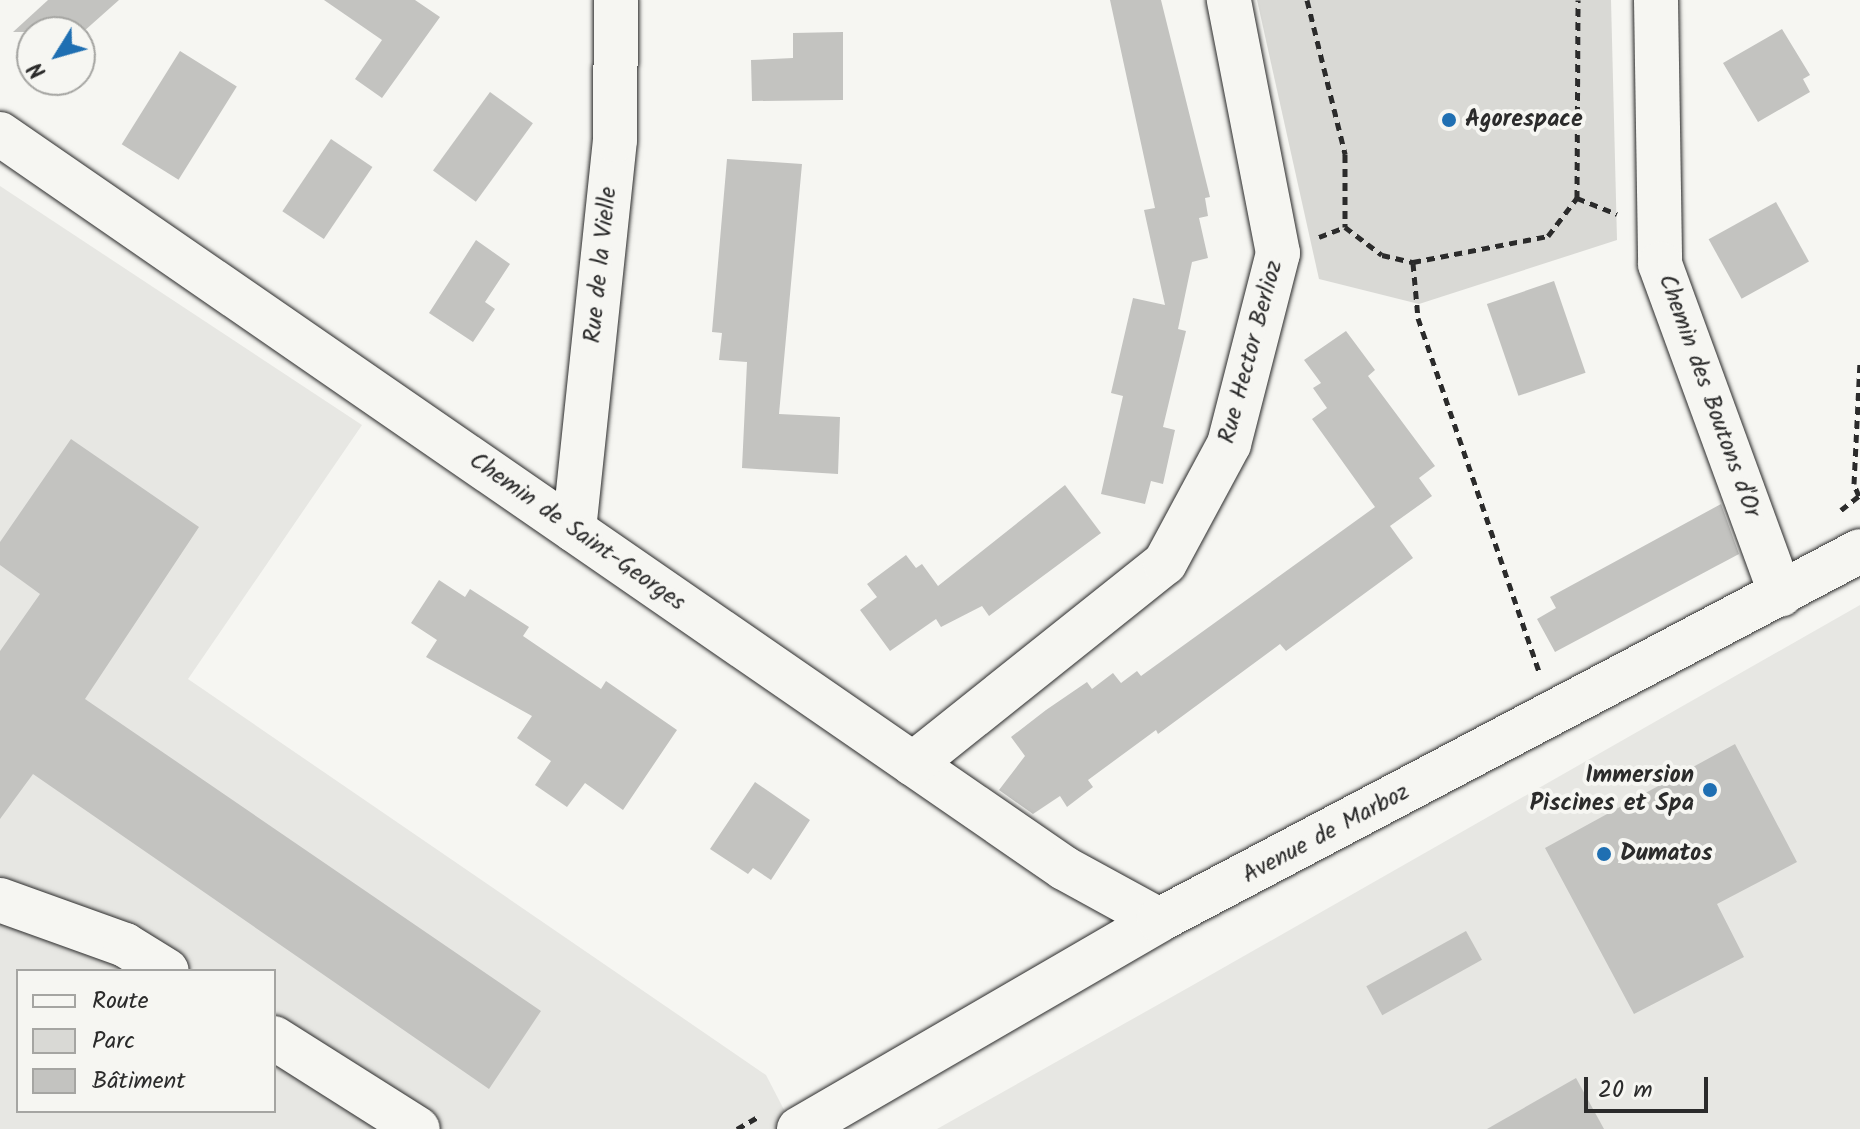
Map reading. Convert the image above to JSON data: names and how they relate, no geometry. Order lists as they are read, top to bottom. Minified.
{"streets":{"street":["Rue de la Vielle","Rue Hector Berlioz","Chemin des Boutons d'Or","Chemin de Saint-Georges","Avenue de Marboz"]},"crossings":[["Rue de la Vielle","Chemin de Saint-Georges"],["Rue Hector Berlioz","Chemin de Saint-Georges"],["Chemin des Boutons d'Or","Avenue de Marboz"],["Chemin de Saint-Georges","Avenue de Marboz"]],"places":["Agorespace","Immersion Piscines et Spa","Dumatos"],"legend":["Route","Parc","Bâtiment"],"scale_bar":"20 m","north":"bottom left"}
